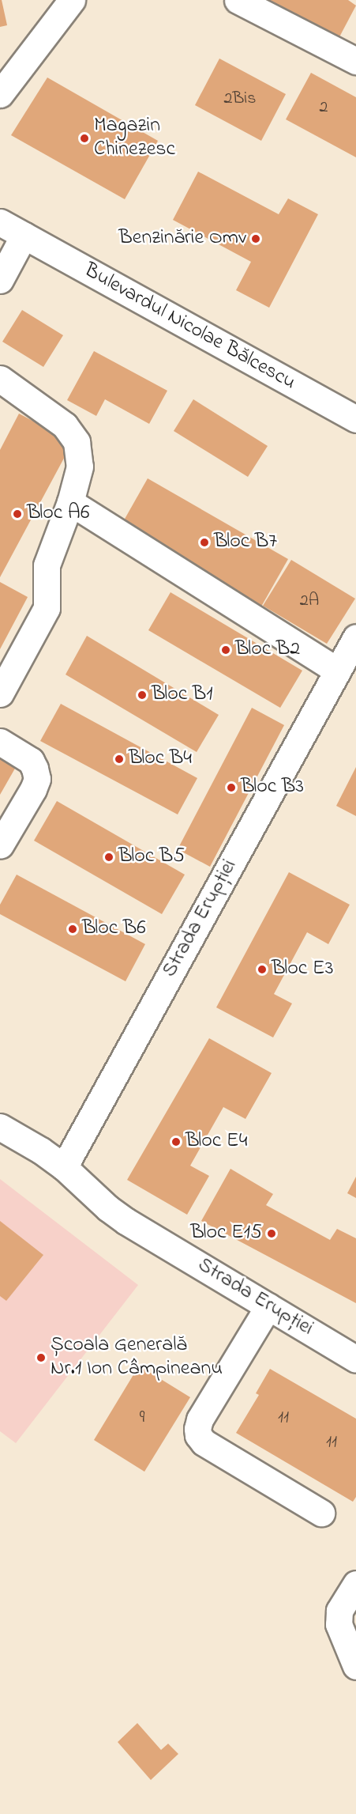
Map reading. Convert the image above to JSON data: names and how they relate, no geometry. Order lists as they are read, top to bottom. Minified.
{"streets":{"street":["Bulevardul Nicolae Bălcescu","Strada Erupției"]},"places":["Magazin Chinezesc","Benzinărie Omv","Bloc A6","Bloc B7","Bloc B2","Bloc B1","Bloc B4","Bloc B3","Bloc B5","Bloc B6","Bloc E3","Bloc E4","Bloc E15","Școala Generală Nr.1 Ion Câmpineanu"],"house_numbers":["2Bis","2","2A","9","11","11"]}
